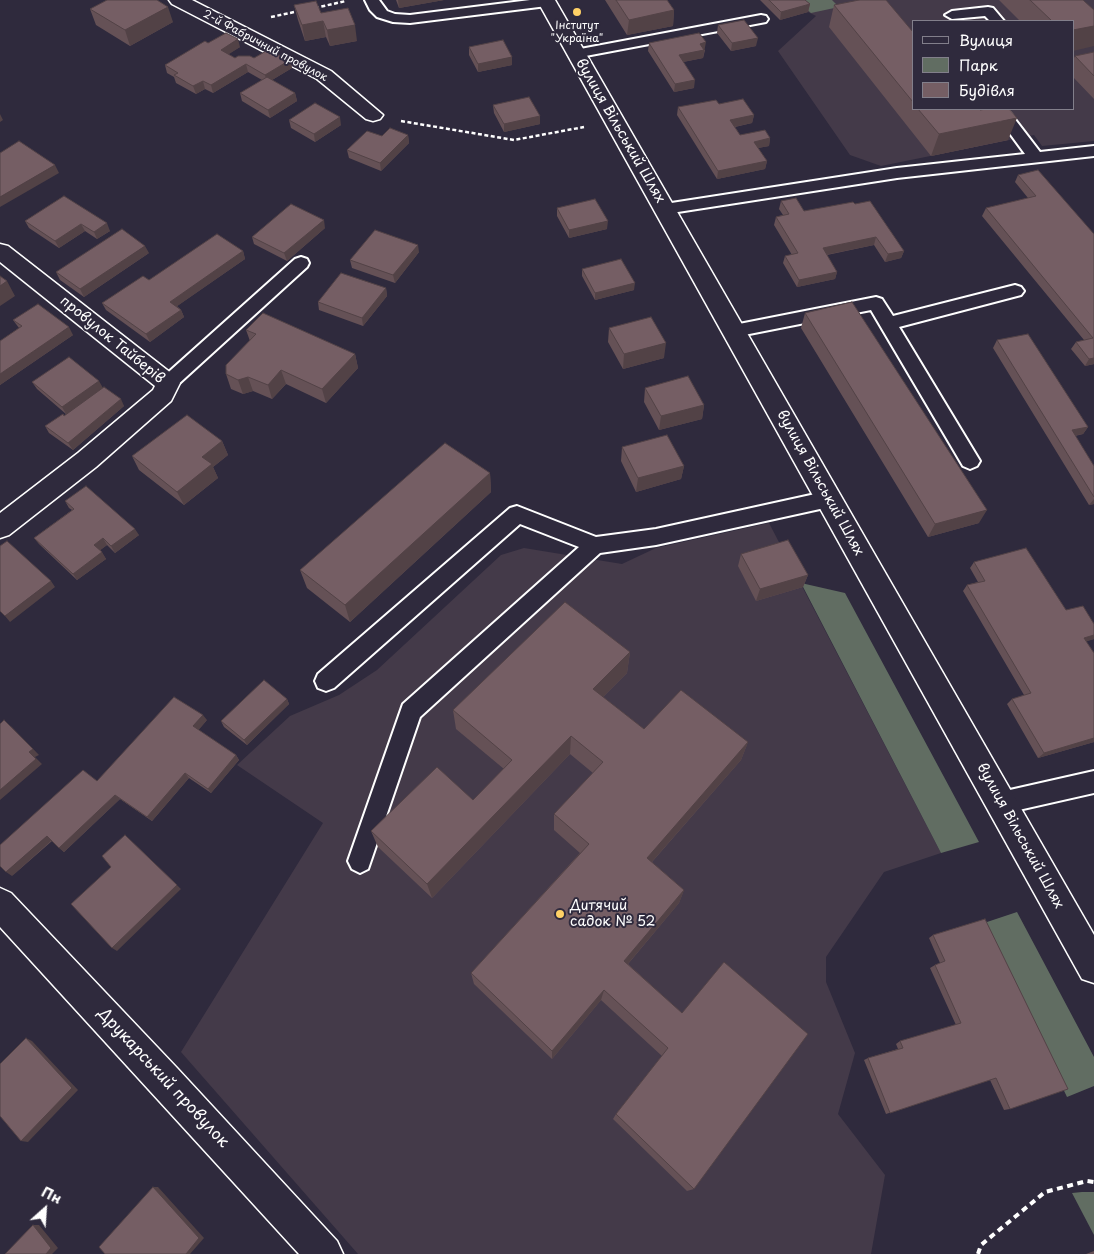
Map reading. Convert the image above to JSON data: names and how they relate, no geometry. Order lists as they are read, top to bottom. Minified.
{"streets":{"street":["2-й Фабричний провулок","вулиця Вільський Шлях","провулок Тайберів","Друкарський провулок"]},"places":["Інститут \"Україна\"","Дитячий садок № 52"],"legend":["Вулиця","Парк","Будівля"],"north":"top right"}
